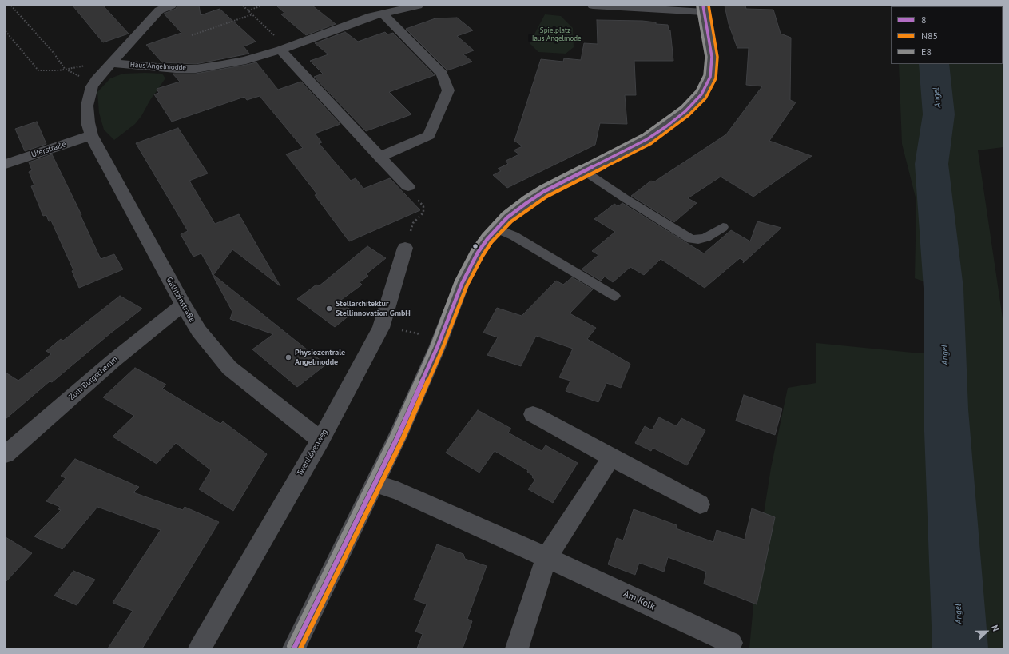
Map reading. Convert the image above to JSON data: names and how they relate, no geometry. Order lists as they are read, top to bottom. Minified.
{"streets":{"street":["Haus Angelmodde","Uferstraße","Gallitzinstraße","Zum Burgschemm","Twenhövenweg","Am Kolk"]},"crossings":[["Uferstraße","Gallitzinstraße"],["Gallitzinstraße","Zum Burgschemm"],["Gallitzinstraße","Twenhövenweg"]],"water":["Angel"],"parks":["Spielplatz Haus Angelmode"],"places":["Stellarchitektur Stellinnovation GmbH","Physiozentrale Angelmodde"],"lines":["transit line 8","transit line N85","transit line E8"],"legend":["8","N85","E8"],"north":"right"}
